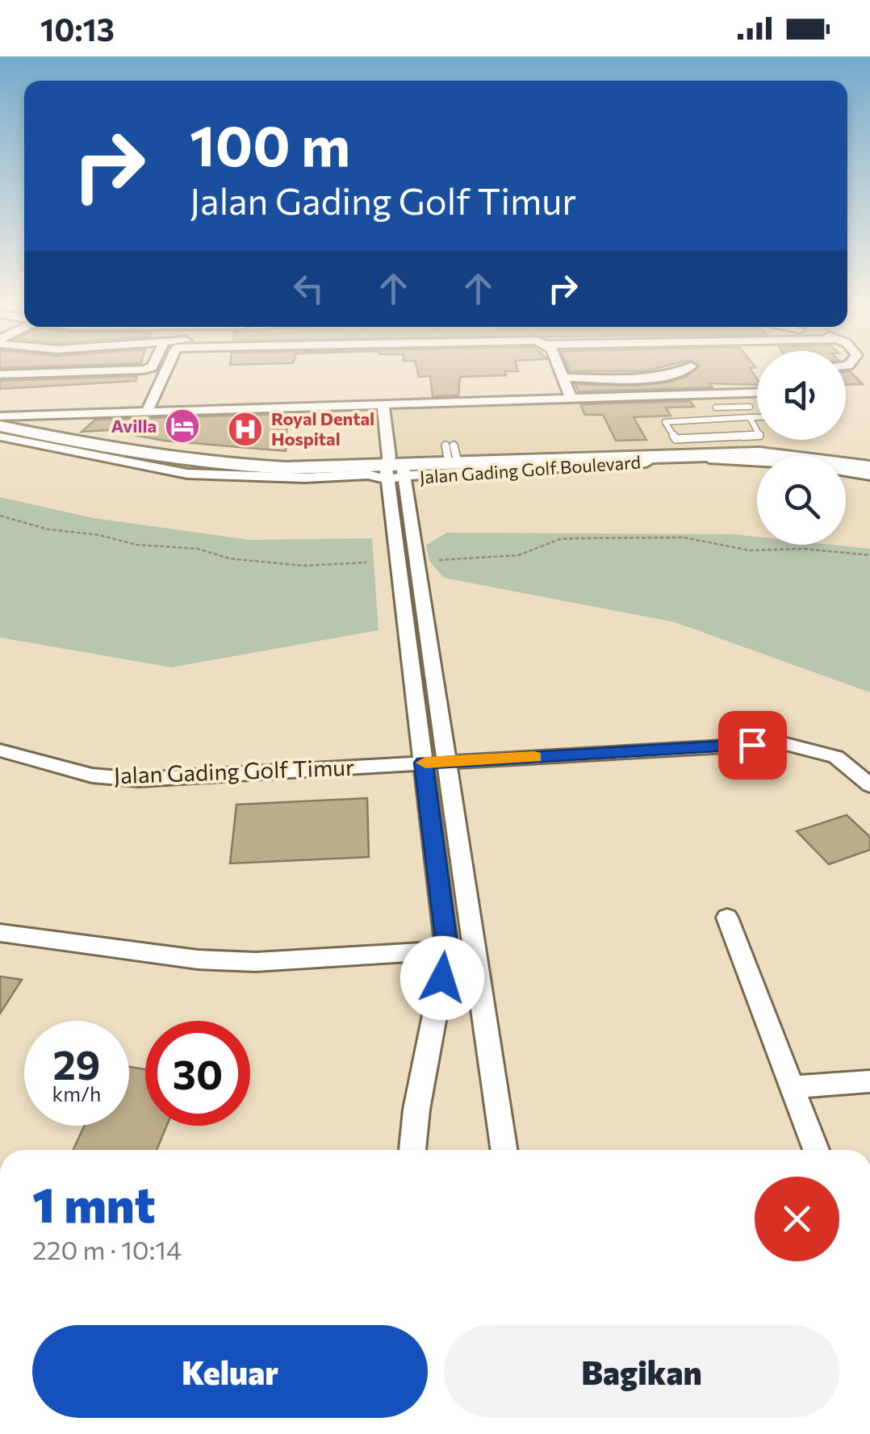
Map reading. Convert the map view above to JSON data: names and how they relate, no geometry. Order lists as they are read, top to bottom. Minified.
{"streets":{"main road":["Jalan Gading Golf Boulevard"],"street":["Jalan Gading Golf Timur"]},"places":{"hotel":["Avilla"],"hospital":["Royal Dental Hospital"]},"page":{"status":"10:13","turn":["100 m","Jalan Gading Golf Timur"],"speed":"29 km/h","limit":"30","heading":["1 mnt","220 m · 10:14"],"buttons":["Keluar","Bagikan"]}}
